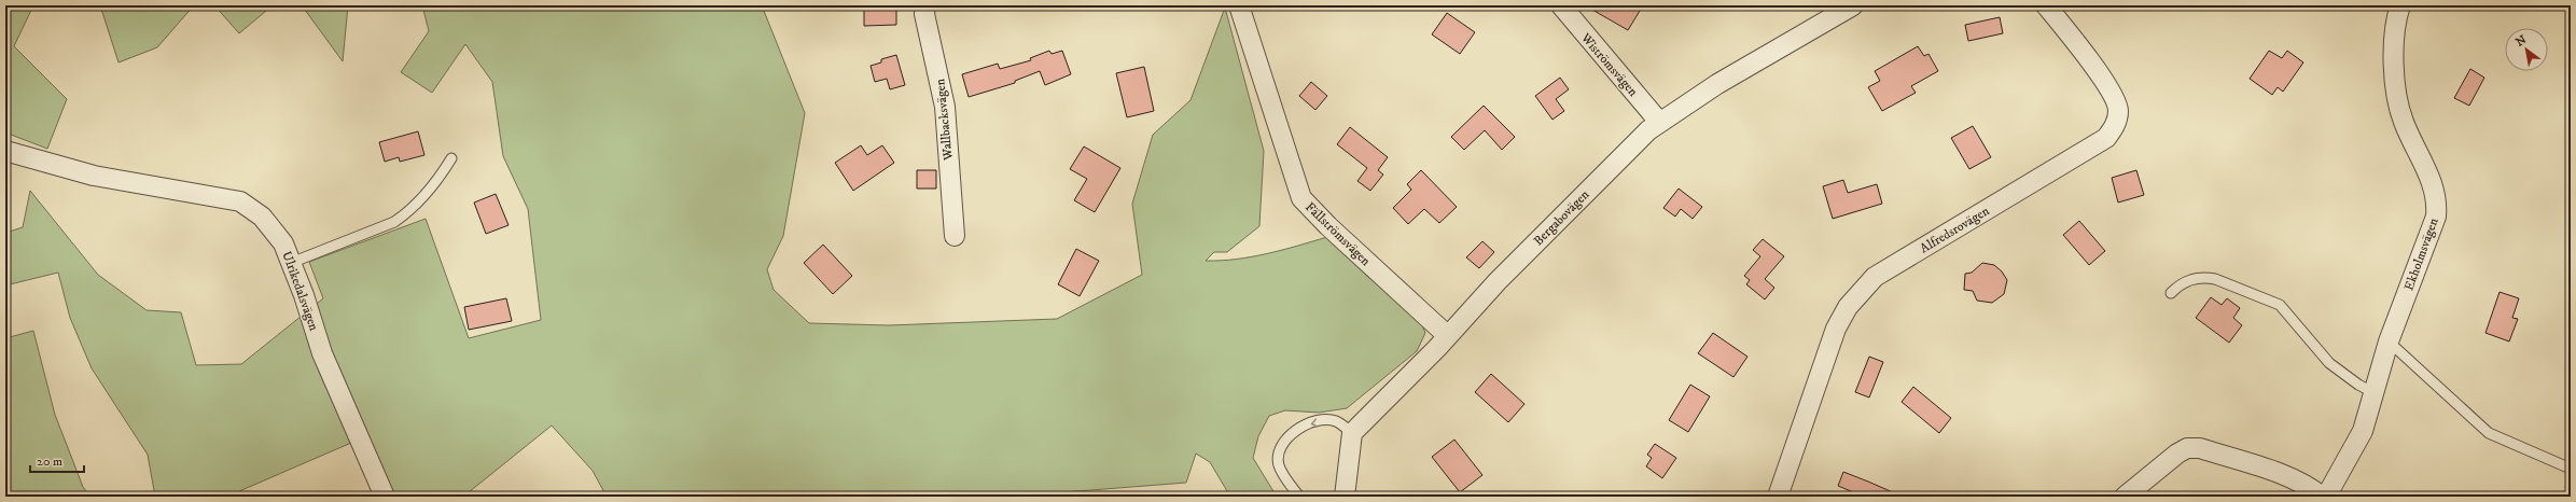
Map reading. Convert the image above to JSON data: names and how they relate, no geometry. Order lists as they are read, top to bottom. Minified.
{"streets":{"street":["Wiströmsvägen","Wallbacksvägen","Bergabovägen","Alfredsrovägen","Fällströmsvägen","Ekholmsvägen","Ulrikedalsvägen"]},"crossings":[["Wiströmsvägen","Bergabovägen"],["Bergabovägen","Fällströmsvägen"]],"scale_bar":"20 m","north":"top left"}
